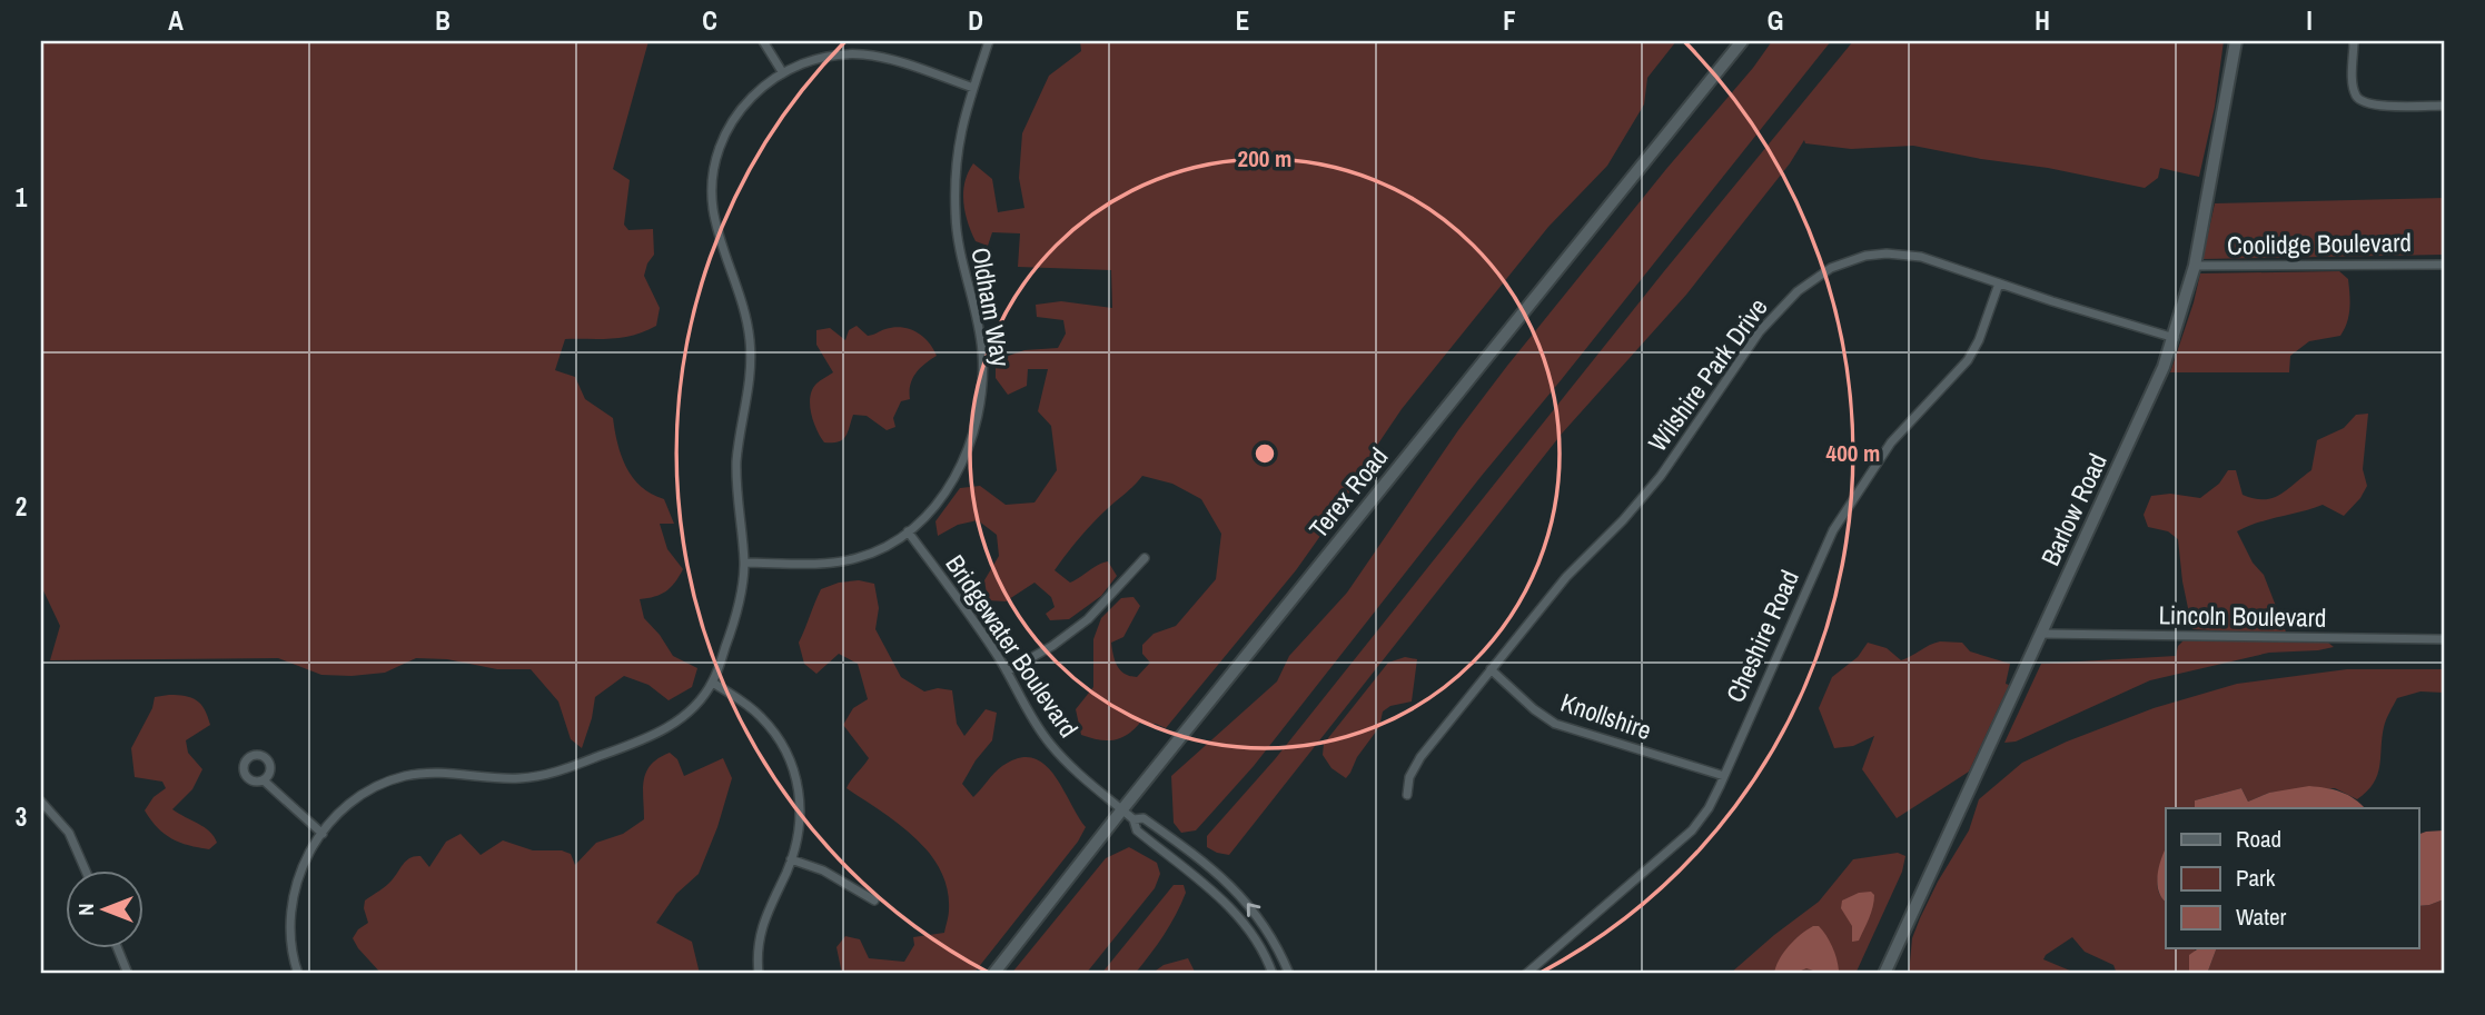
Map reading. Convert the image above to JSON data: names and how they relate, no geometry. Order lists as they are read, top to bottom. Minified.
{"streets":{"main road":["Terex Road","Barlow Road"],"street":["Coolidge Boulevard","Oldham Way","Wilshire Park Drive","Lincoln Boulevard","Cheshire Road","Bridgewater Boulevard","Knollshire"]},"crossings":[["Coolidge Boulevard","Barlow Road"],["Oldham Way","Bridgewater Boulevard"],["Wilshire Park Drive","Barlow Road"],["Wilshire Park Drive","Cheshire Road"],["Wilshire Park Drive","Knollshire"],["Terex Road","Bridgewater Boulevard"],["Barlow Road","Lincoln Boulevard"],["Cheshire Road","Knollshire"]],"legend":["Road","Park","Water"],"north":"left","grid":{"columns":["A","B","C","D","E","F","G","H","I"],"rows":["1","2","3"]},"rings":["200 m","400 m"]}
